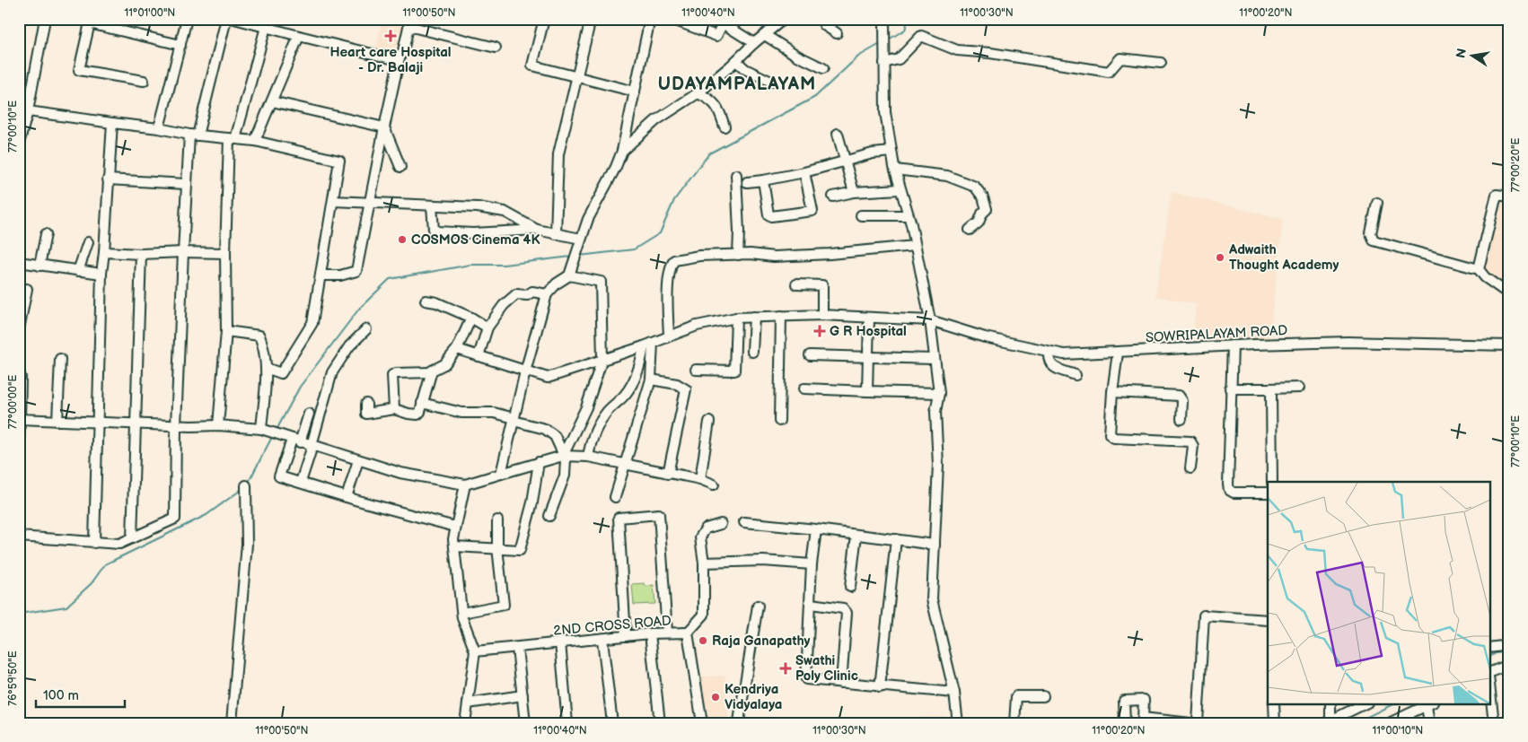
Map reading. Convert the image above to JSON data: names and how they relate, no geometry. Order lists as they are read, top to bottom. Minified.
{"streets":{"street":["SOWRIPALAYAM ROAD","2ND CROSS ROAD"]},"districts":["UDAYAMPALAYAM"],"places":{"health":["Heart care Hospital - Dr. Balaji","G R Hospital","Swathi Poly Clinic"],"other":["COSMOS Cinema 4K","Adwaith Thought Academy","Raja Ganapathy","Kendriya Vidyalaya"]},"scale_bar":"100 m","north":"left","coordinates":["11°01'00\"N","11°00'50\"N","11°00'40\"N","11°00'30\"N","11°00'20\"N","77°00'10\"E","77°00'20\"E","77°00'00\"E","76°59'50\"E","11°00'10\"N"]}
